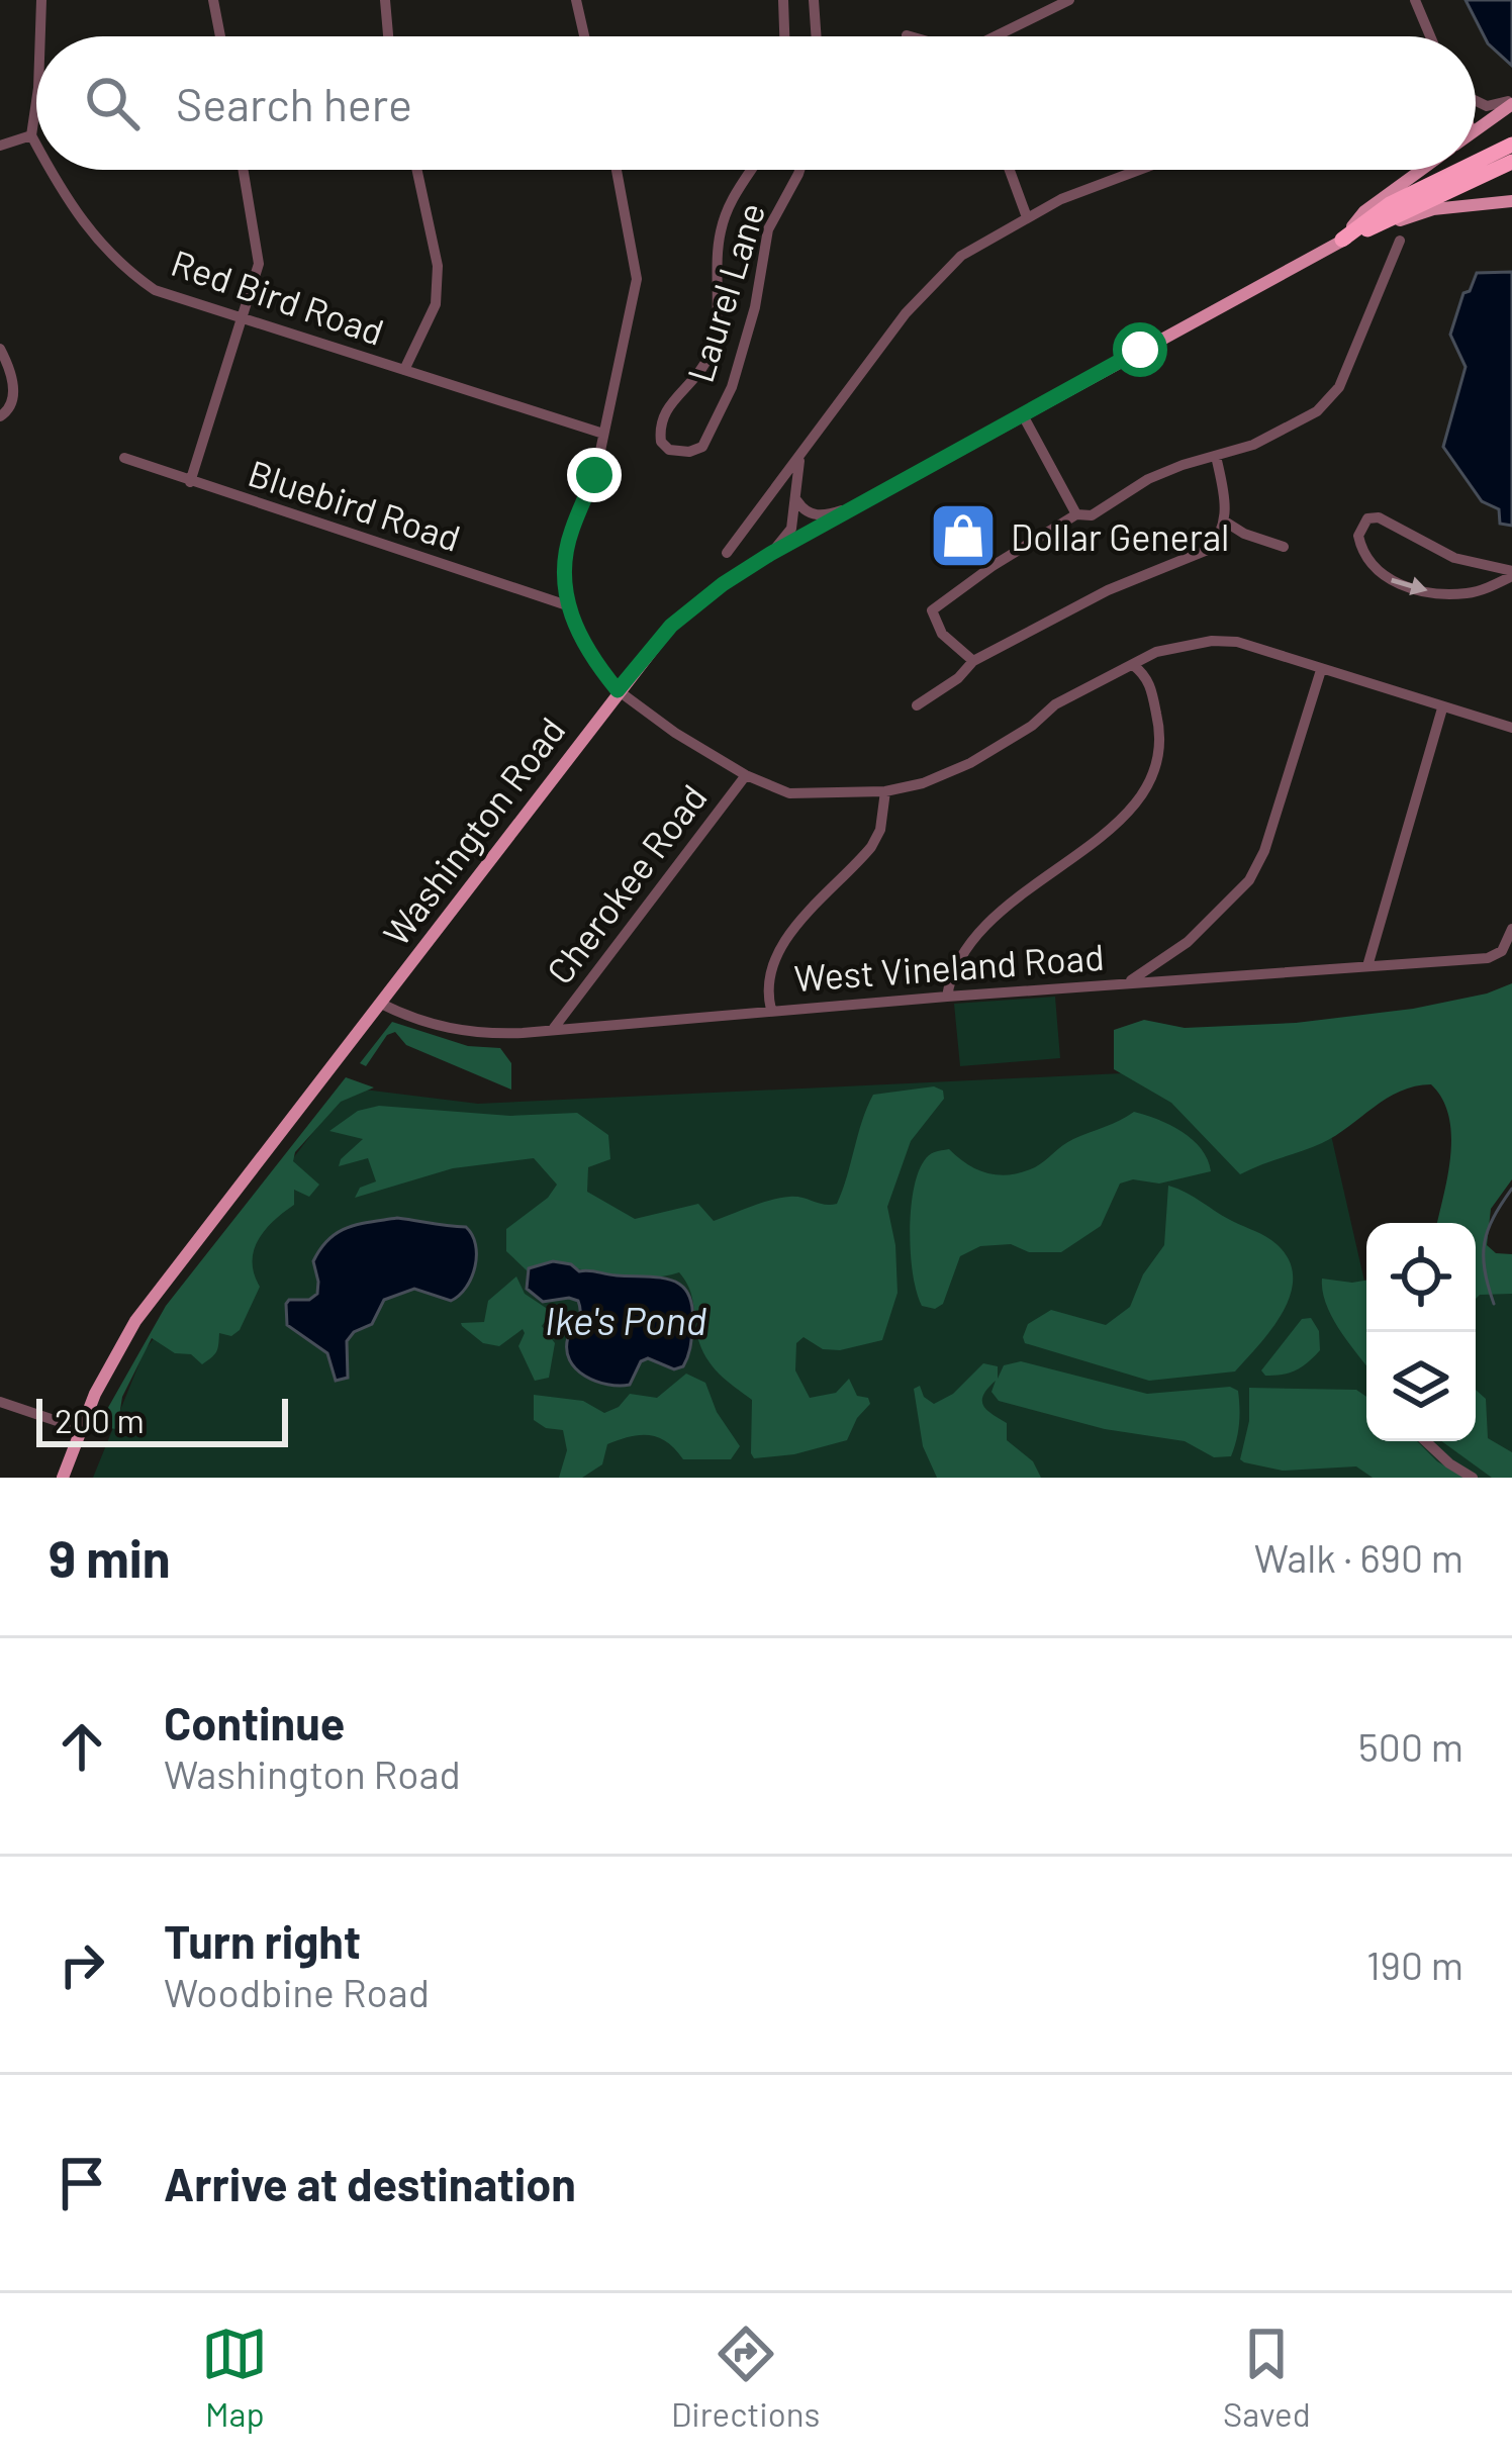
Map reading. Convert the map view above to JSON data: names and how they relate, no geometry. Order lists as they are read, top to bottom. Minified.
{"streets":{"main road":["Washington Road"],"street":["Laurel Lane","Red Bird Road","Bluebird Road","Cherokee Road","West Vineland Road"]},"crossings":[["Washington Road","West Vineland Road"],["Cherokee Road","West Vineland Road"]],"water":["Ike's Pond"],"places":{"shop":["Dollar General"]},"scale_bar":"200 m","page":{"search":"Search here","scale":"200 m","heading":["9 min","Walk · 690 m"],"list":[["Continue","Washington Road","500 m"],["Turn right","Woodbine Road","190 m"],"Arrive at destination"],"nav":["Map","Directions","Saved"]}}
